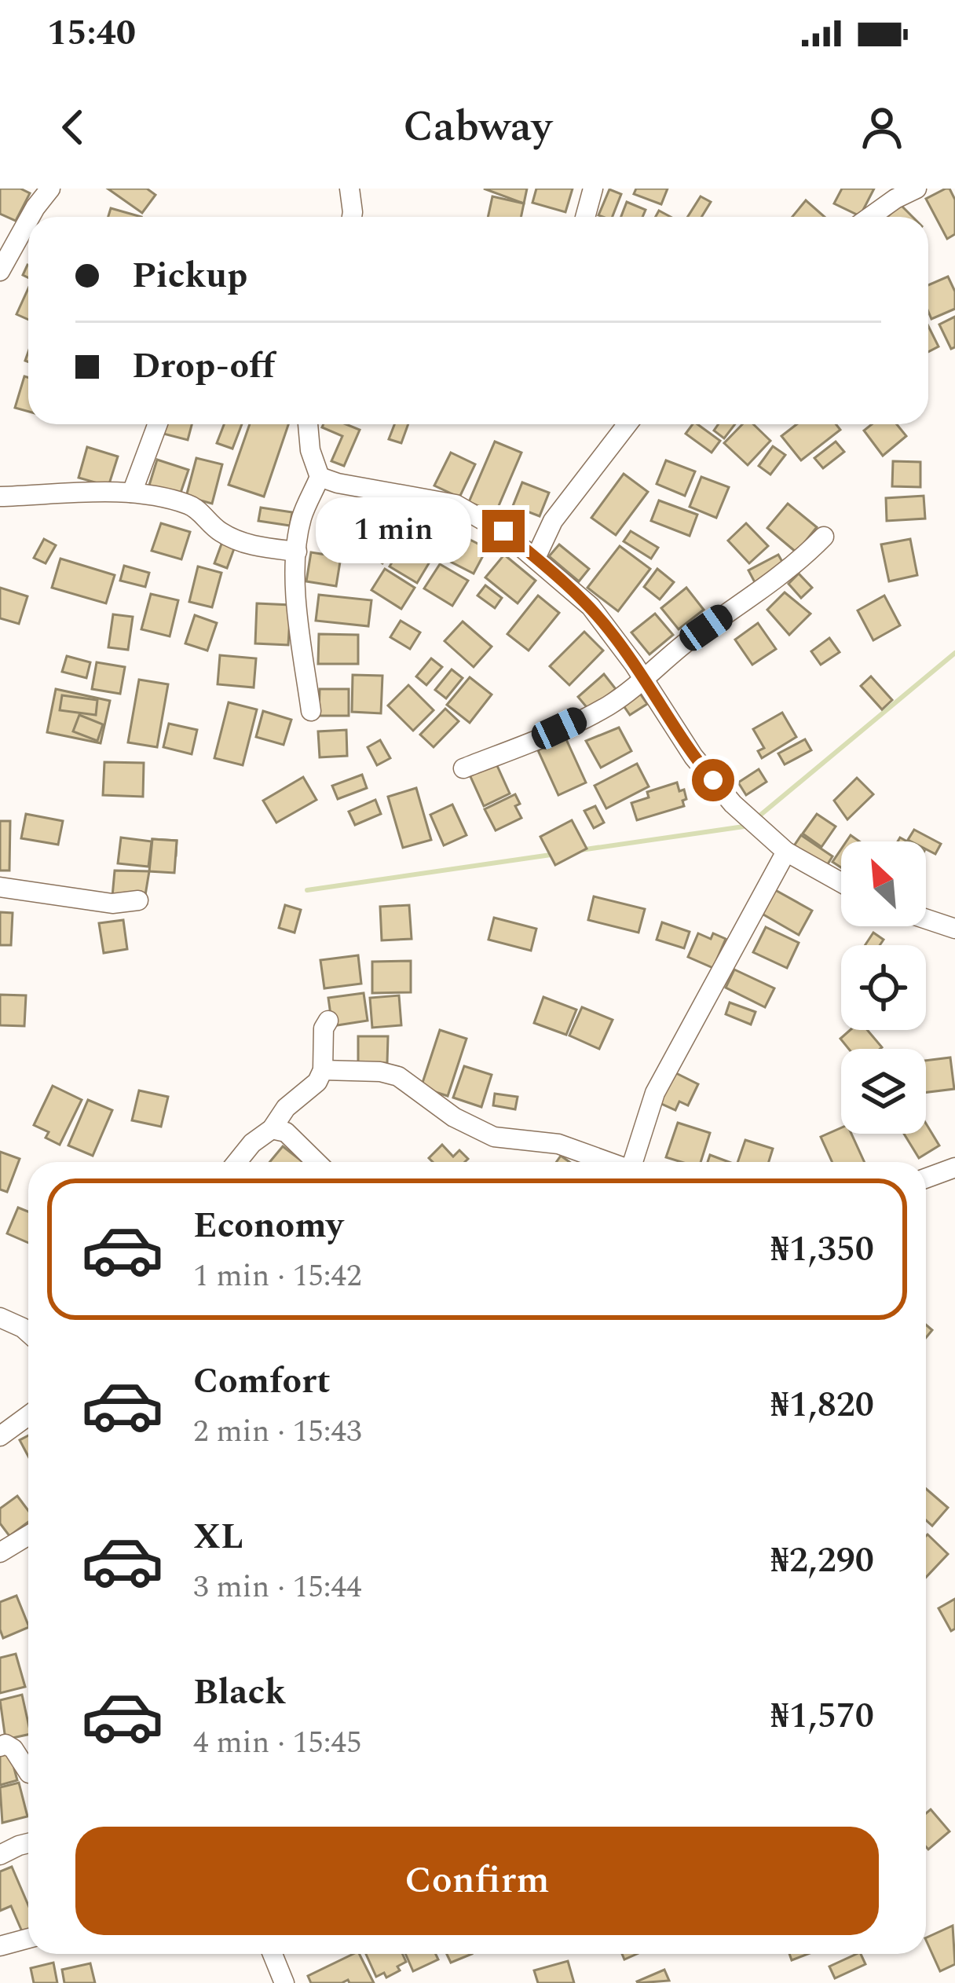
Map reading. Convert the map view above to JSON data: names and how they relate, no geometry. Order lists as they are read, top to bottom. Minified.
{"north":"top left","page":{"status":"15:40","header":"Cabway","banner":["Pickup","Drop-off"],"bubble":"1 min","list":[{"name":"Economy","note":"1 min · 15:42","value":"₦1,350"},{"name":"Comfort","note":"2 min · 15:43","value":"₦1,820"},{"name":"XL","note":"3 min · 15:44","value":"₦2,290"},{"name":"Black","note":"4 min · 15:45","value":"₦1,570"}],"buttons":"Confirm"}}
